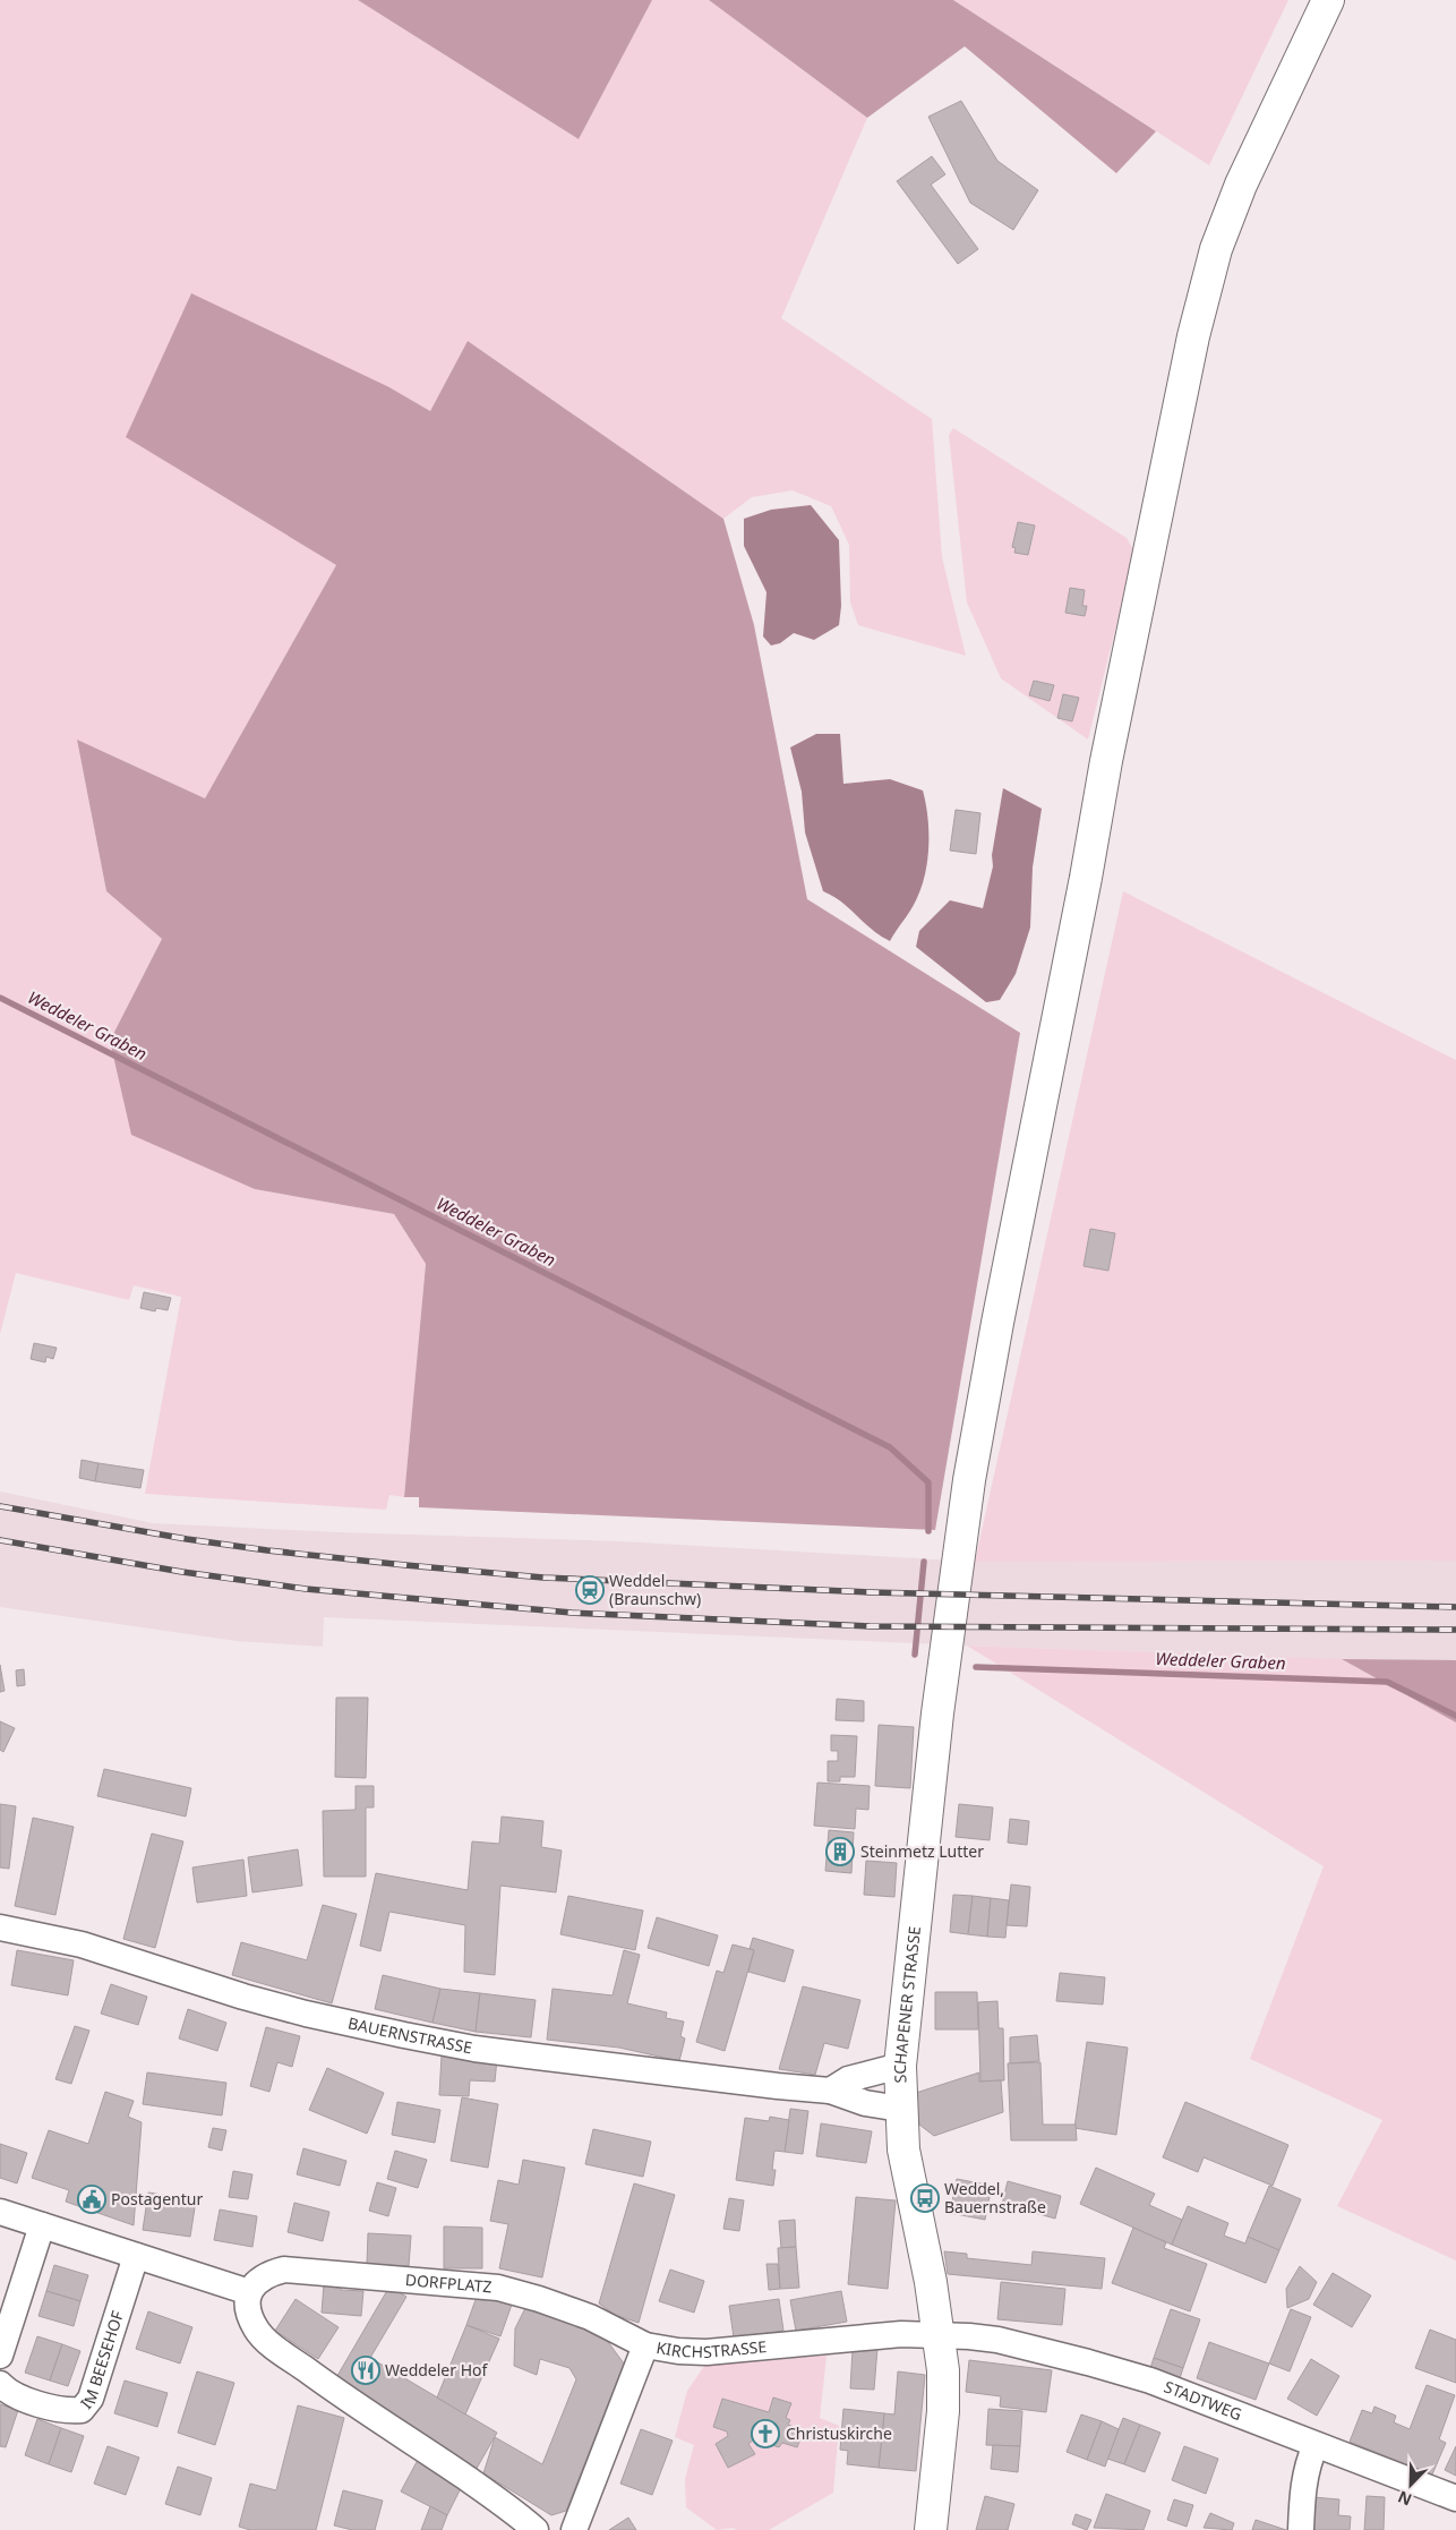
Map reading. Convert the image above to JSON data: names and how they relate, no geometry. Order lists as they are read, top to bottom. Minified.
{"streets":{"street":["SCHAPENER STRASSE","BAUERNSTRASSE","DORFPLATZ","KIRCHSTRASSE","IM BEESEHOF","STADTWEG"]},"crossings":[["SCHAPENER STRASSE","BAUERNSTRASSE"],["SCHAPENER STRASSE","KIRCHSTRASSE"],["SCHAPENER STRASSE","STADTWEG"],["DORFPLATZ","KIRCHSTRASSE"],["KIRCHSTRASSE","STADTWEG"]],"water":["Weddeler Graben"],"places":{"station":["Weddel (Braunschw)"],"building":["Steinmetz Lutter"],"bus stop":["Weddel, Bauernstraße"],"public building":["Postagentur"],"restaurant":["Weddeler Hof"],"church":["Christuskirche"]},"north":"bottom left"}
